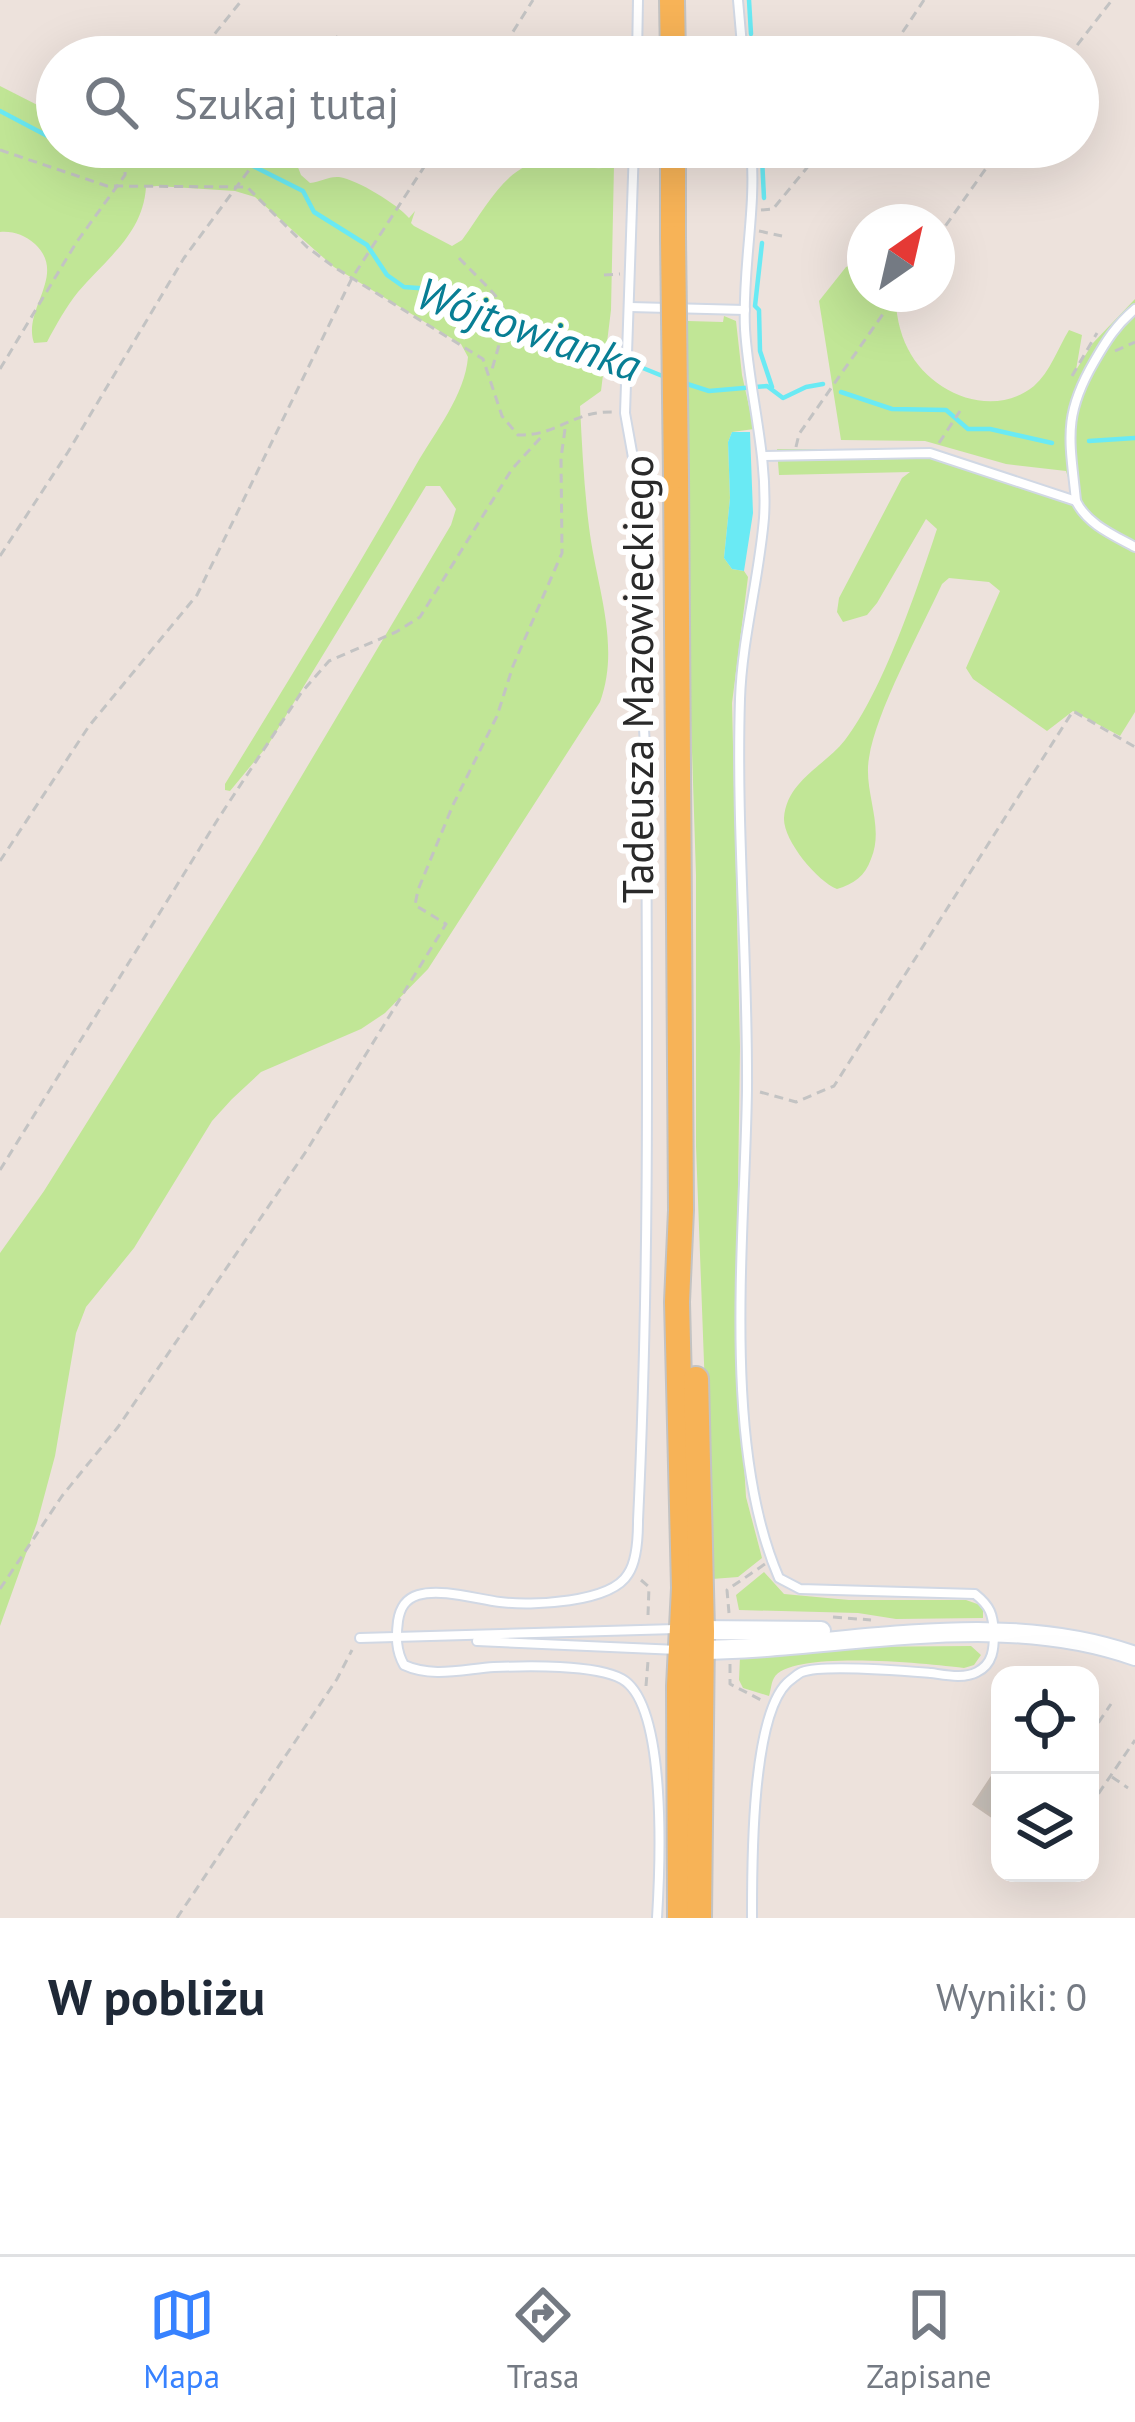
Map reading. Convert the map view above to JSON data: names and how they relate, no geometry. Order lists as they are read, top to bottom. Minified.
{"streets":{"main road":["Tadeusza Mazowieckiego"]},"water":["Wójtowianka"],"north":"top right","page":{"search":"Szukaj tutaj","heading":["W pobliżu","Wyniki: 0"],"nav":["Mapa","Trasa","Zapisane"]}}
